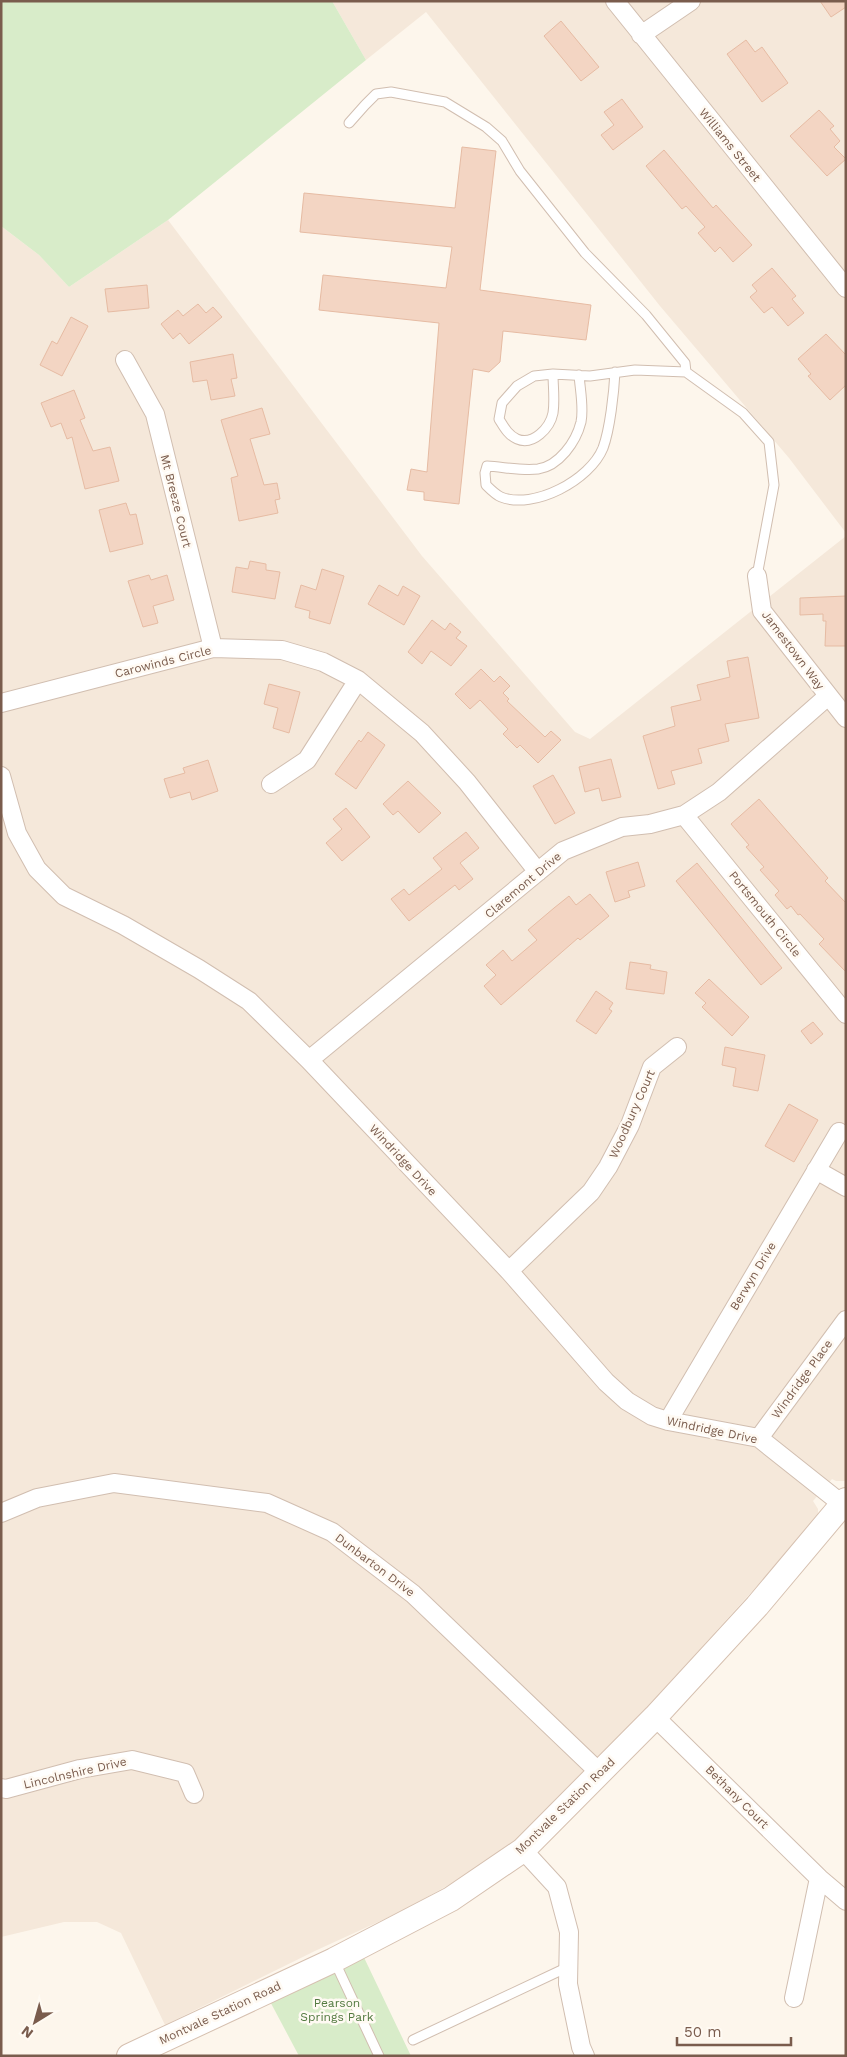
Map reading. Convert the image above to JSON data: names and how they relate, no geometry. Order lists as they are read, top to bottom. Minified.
{"streets":{"street":["Williams Street","Mt Breeze Court","Jamestown Way","Carowinds Circle","Claremont Drive","Portsmouth Circle","Woodbury Court","Windridge Drive","Berwyn Drive","Windridge Place","Dunbarton Drive","Lincolnshire Drive","Bethany Court","Montvale Station Road"]},"crossings":[["Mt Breeze Court","Carowinds Circle"],["Jamestown Way","Claremont Drive"],["Carowinds Circle","Claremont Drive"],["Claremont Drive","Portsmouth Circle"],["Claremont Drive","Windridge Drive"],["Woodbury Court","Windridge Drive"],["Windridge Drive","Berwyn Drive"],["Windridge Drive","Windridge Place"],["Windridge Drive","Montvale Station Road"],["Dunbarton Drive","Montvale Station Road"],["Bethany Court","Montvale Station Road"]],"parks":["Pearson Springs Park"],"scale_bar":"50 m","north":"bottom left"}
